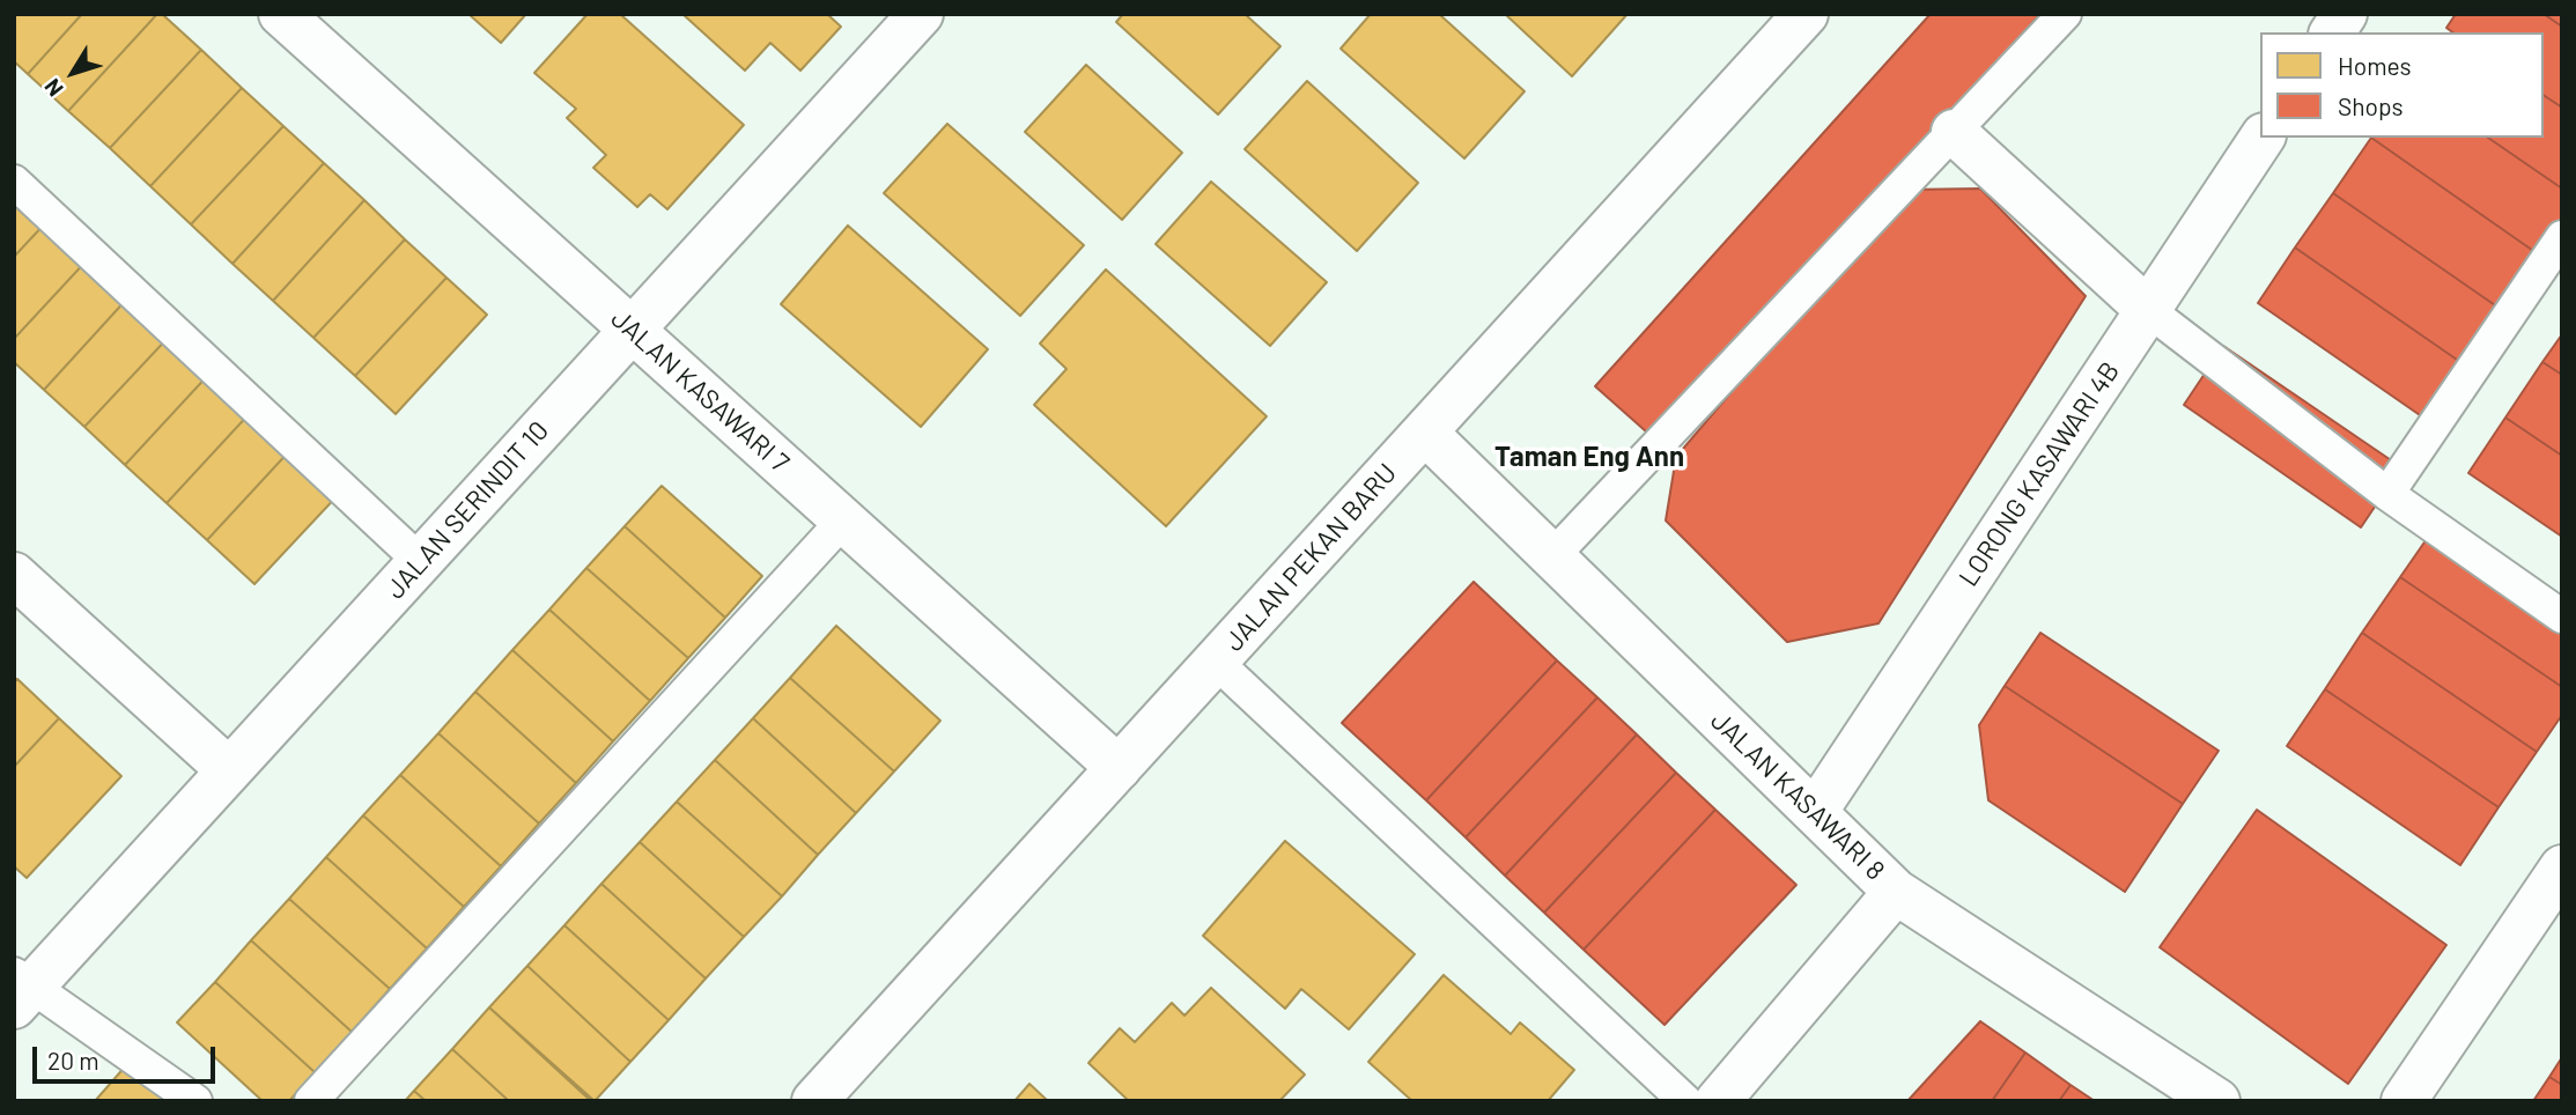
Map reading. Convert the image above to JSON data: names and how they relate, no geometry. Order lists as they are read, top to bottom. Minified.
{"streets":{"street":["JALAN KASAWARI 7","LORONG KASAWARI 4B","JALAN SERINDIT 10","JALAN PEKAN BARU","JALAN KASAWARI 8"]},"crossings":[["JALAN KASAWARI 7","JALAN SERINDIT 10"],["JALAN KASAWARI 7","JALAN PEKAN BARU"],["LORONG KASAWARI 4B","JALAN KASAWARI 8"],["JALAN PEKAN BARU","JALAN KASAWARI 8"]],"districts":["Taman Eng Ann"],"legend":["Homes","Shops"],"scale_bar":"20 m","north":"bottom left"}
